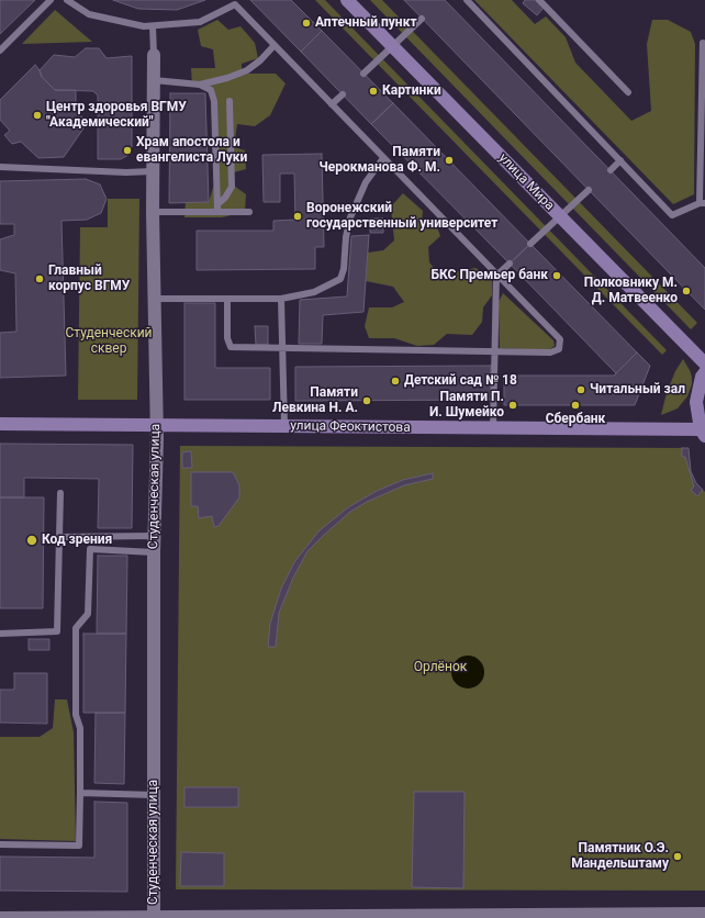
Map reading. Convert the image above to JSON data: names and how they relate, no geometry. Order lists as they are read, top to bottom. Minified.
{"streets":{"street":["улица Мира","улица Феоктистова","Студенческая улица"]},"crossings":[["улица Феоктистова","Студенческая улица"]],"parks":["Студенческий сквер","Орлёнок"],"places":["Аптечный пункт","Картинки","Центр здоровья ВГМУ \"Академический\"","Храм апостола и евангелиста Луки","Памяти Черокманова Ф. М.","Воронежский государственный университет","БКС Премьер банк","Главный корпус ВГМУ","Полковнику М. Д. Матвеенко","Детский сад № 18","Читальный зал","Памяти Левкина Н. А.","Памяти П. И. Шумейко","Сбербанк","Код зрения","Памятник О.Э. Мандельштаму"]}
